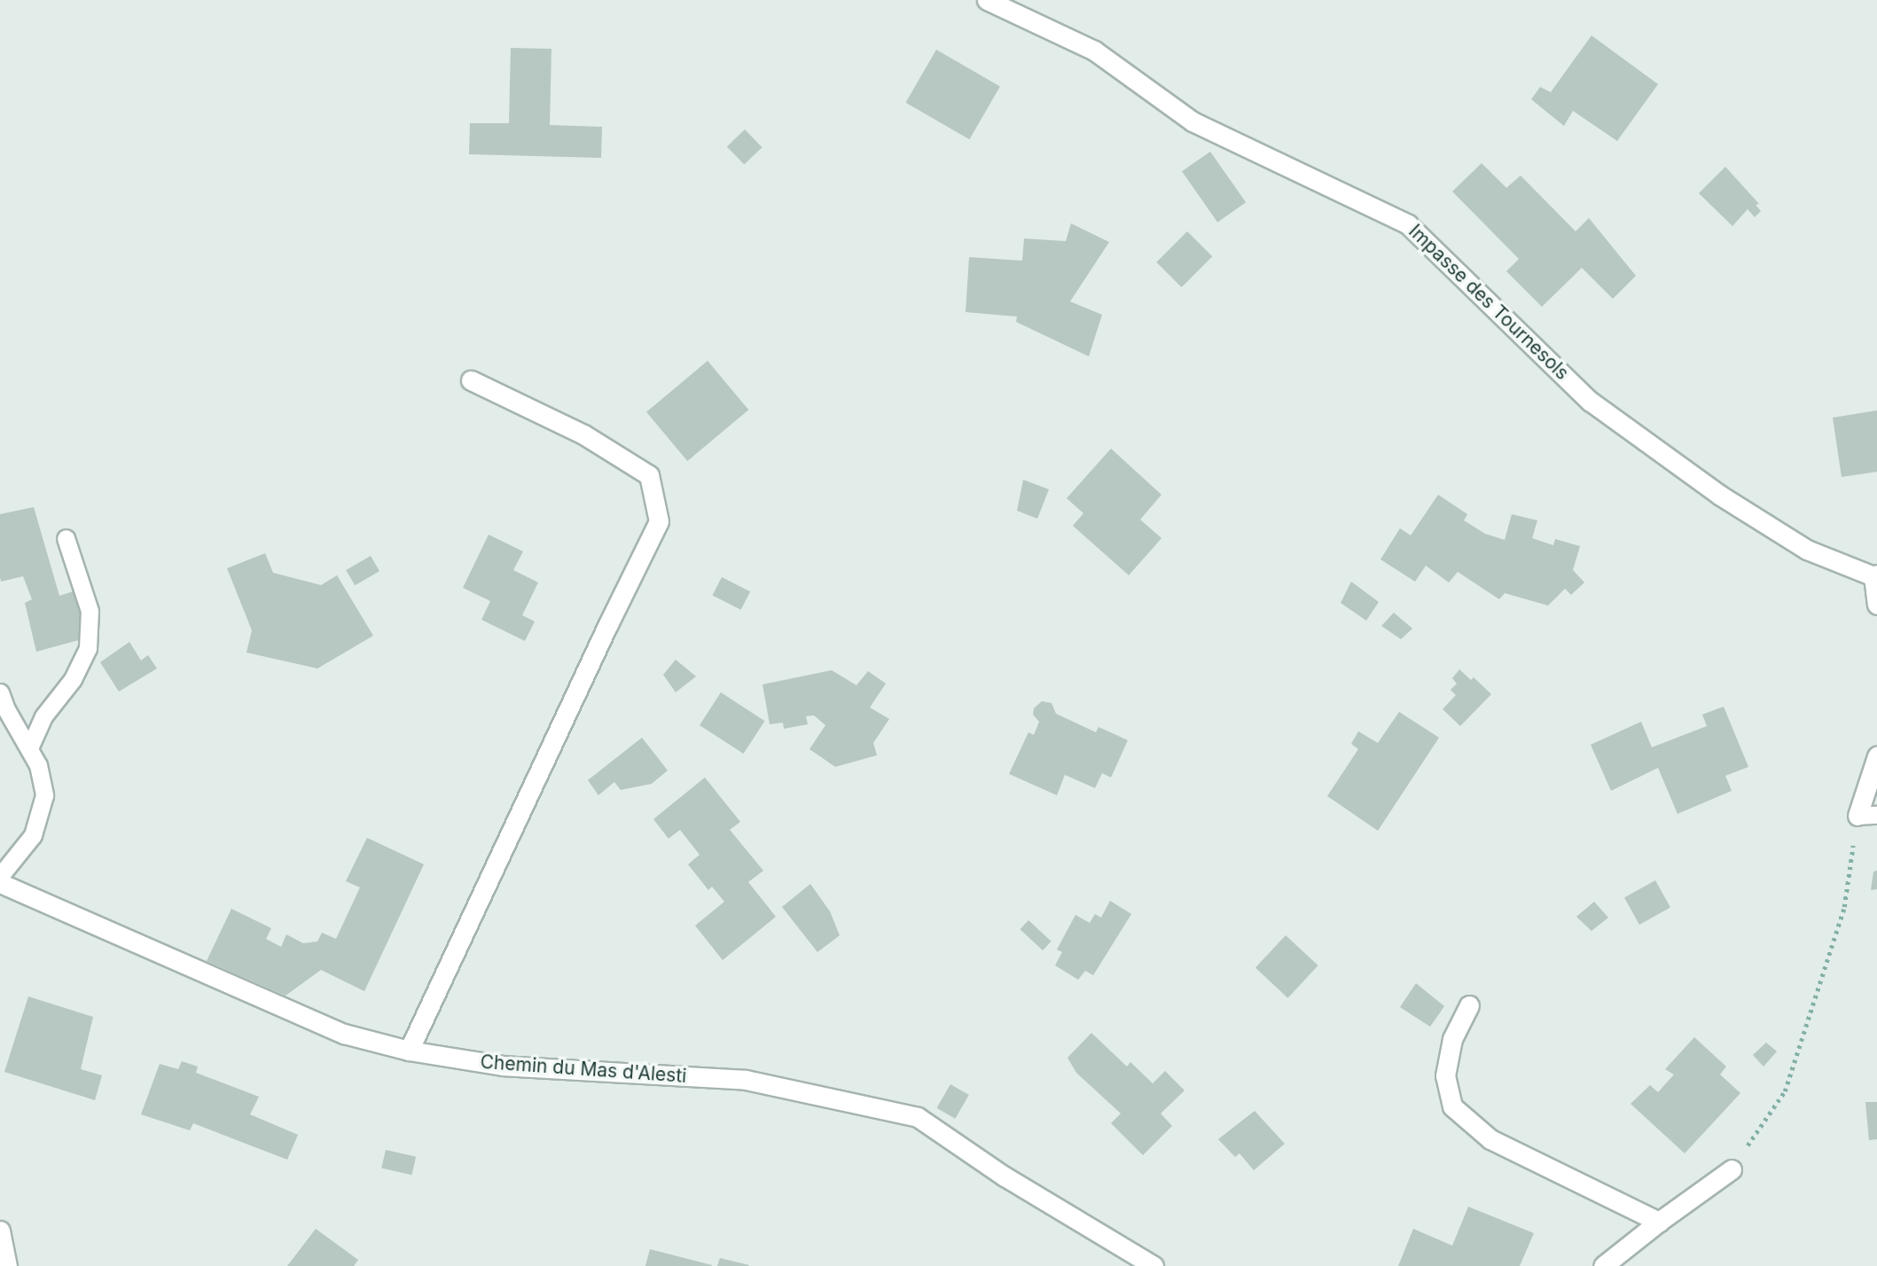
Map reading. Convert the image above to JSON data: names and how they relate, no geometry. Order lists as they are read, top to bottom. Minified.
{"streets":{"street":["Impasse des Tournesols","Chemin du Mas d'Alesti"]}}
